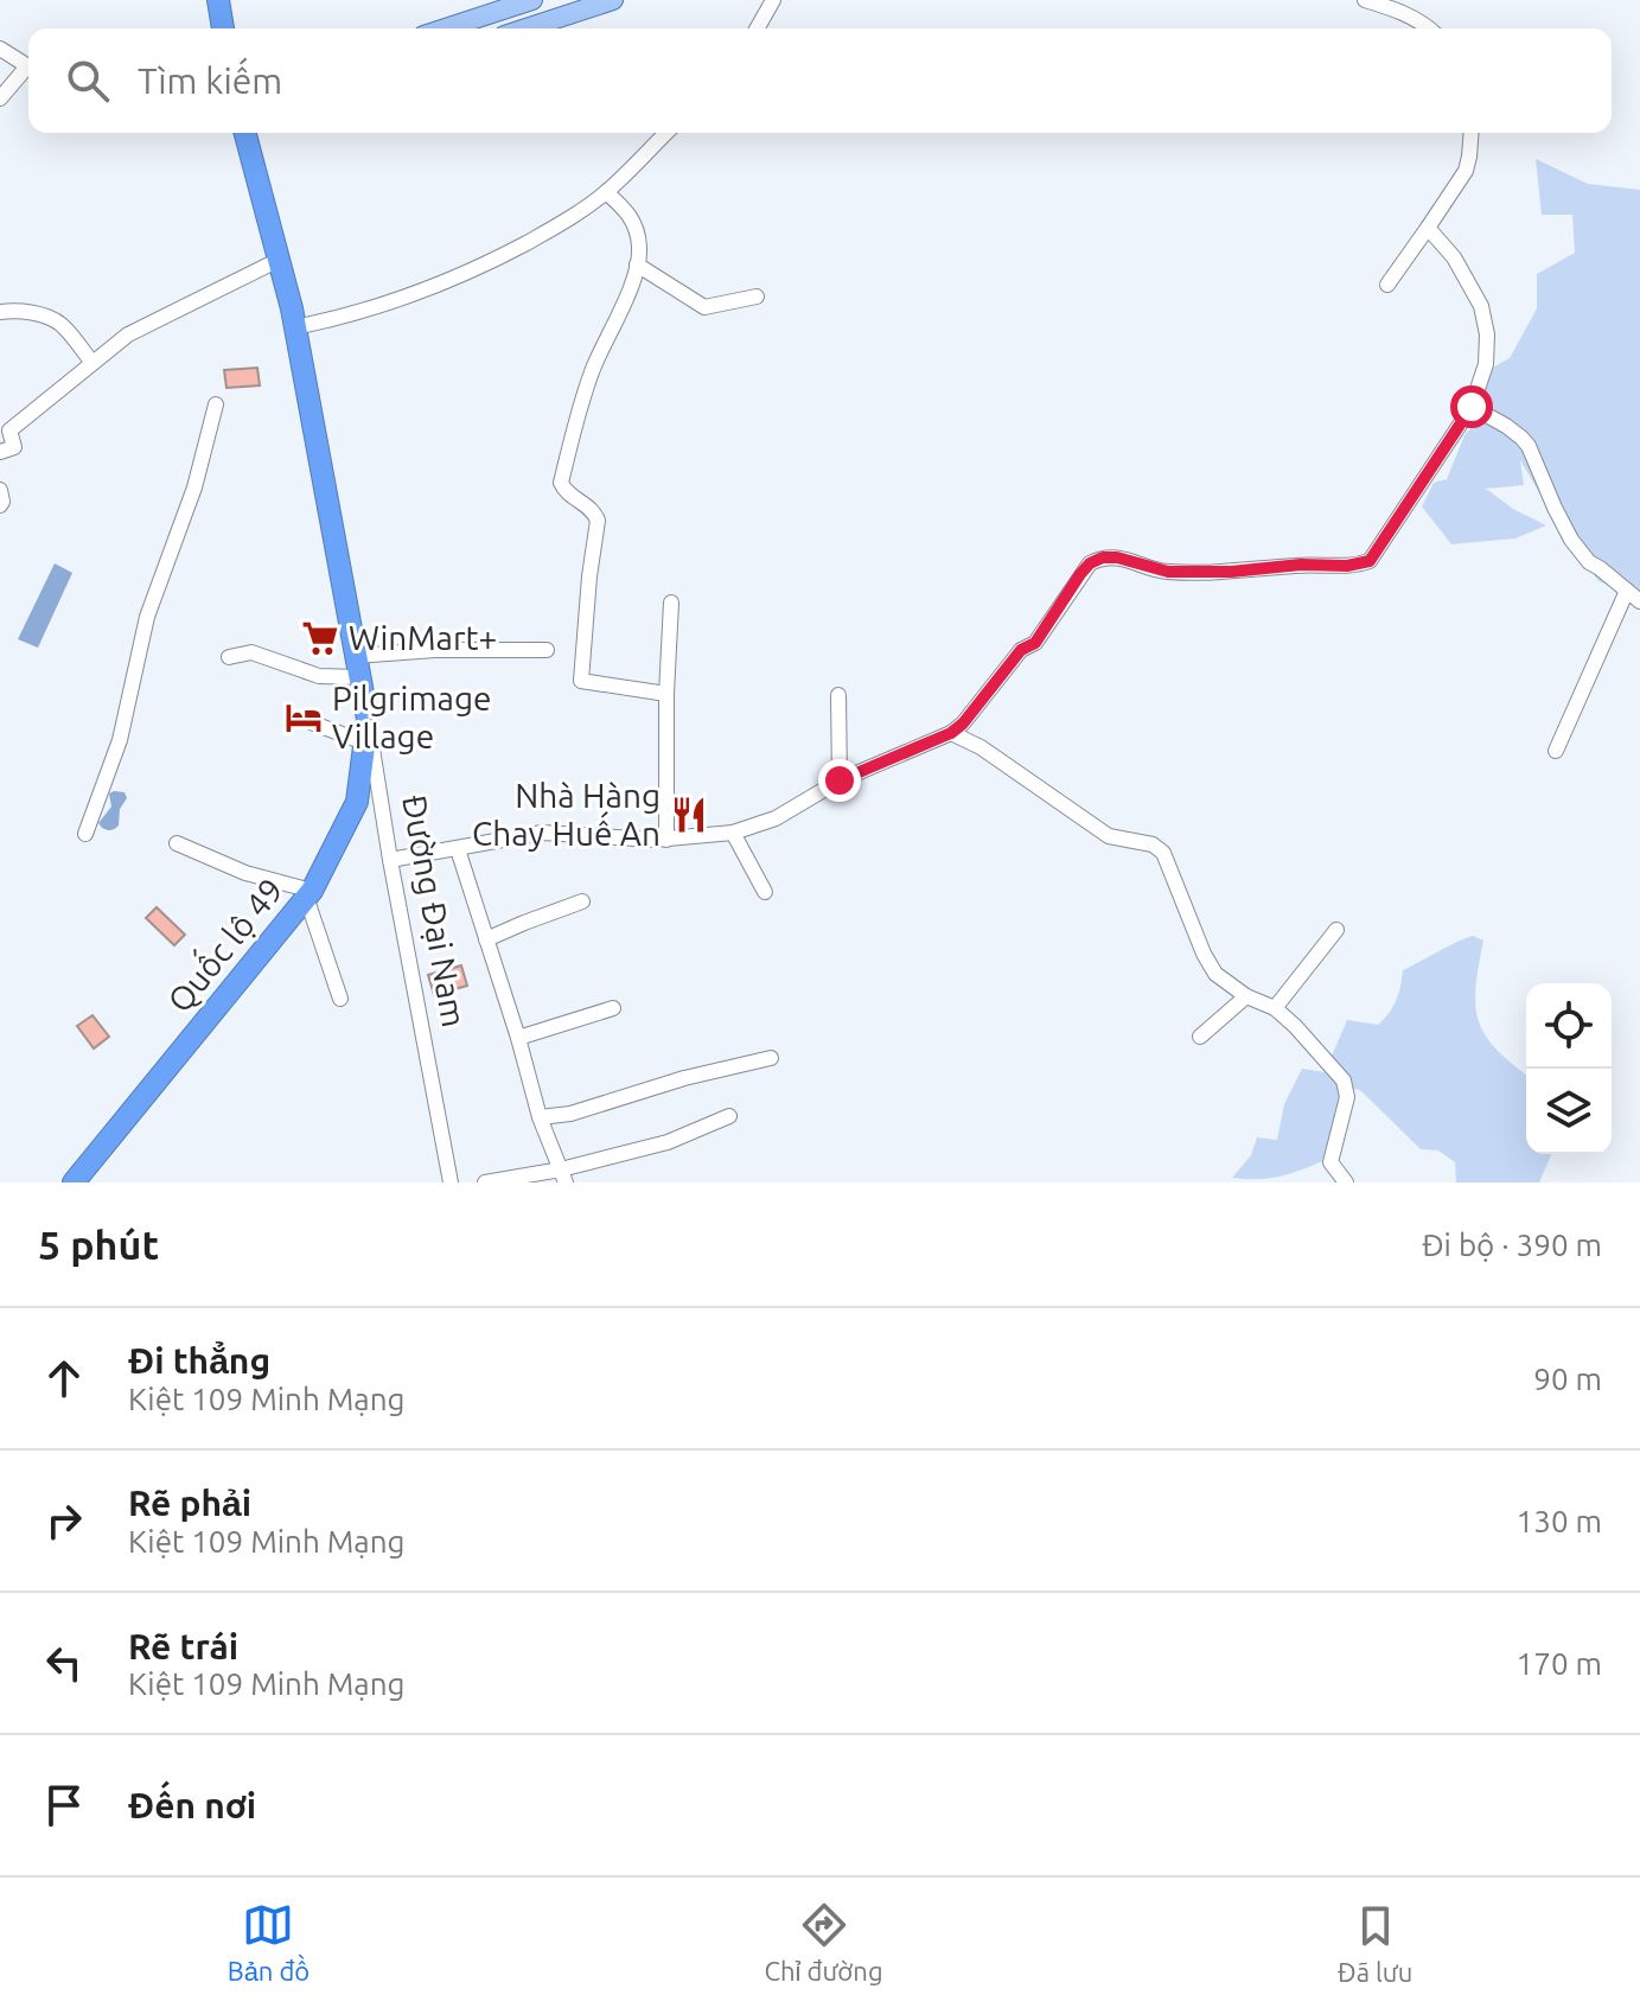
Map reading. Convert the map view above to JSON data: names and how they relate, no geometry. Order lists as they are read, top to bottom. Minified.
{"streets":{"highway":["Đường Đại Nam","Quốc lộ 49"]},"crossings":[["Đường Đại Nam","Quốc lộ 49"]],"places":{"supermarket":["WinMart+"],"hotel":["Pilgrimage Village"],"restaurant":["Nhà Hàng Chay Huế An"]},"page":{"search":"Tìm kiếm","heading":["5 phút","Đi bộ · 390 m"],"list":[["Đi thẳng","Kiệt 109 Minh Mạng","90 m"],["Rẽ phải","Kiệt 109 Minh Mạng","130 m"],["Rẽ trái","Kiệt 109 Minh Mạng","170 m"],"Đến nơi"],"nav":["Bản đồ","Chỉ đường","Đã lưu"]}}
